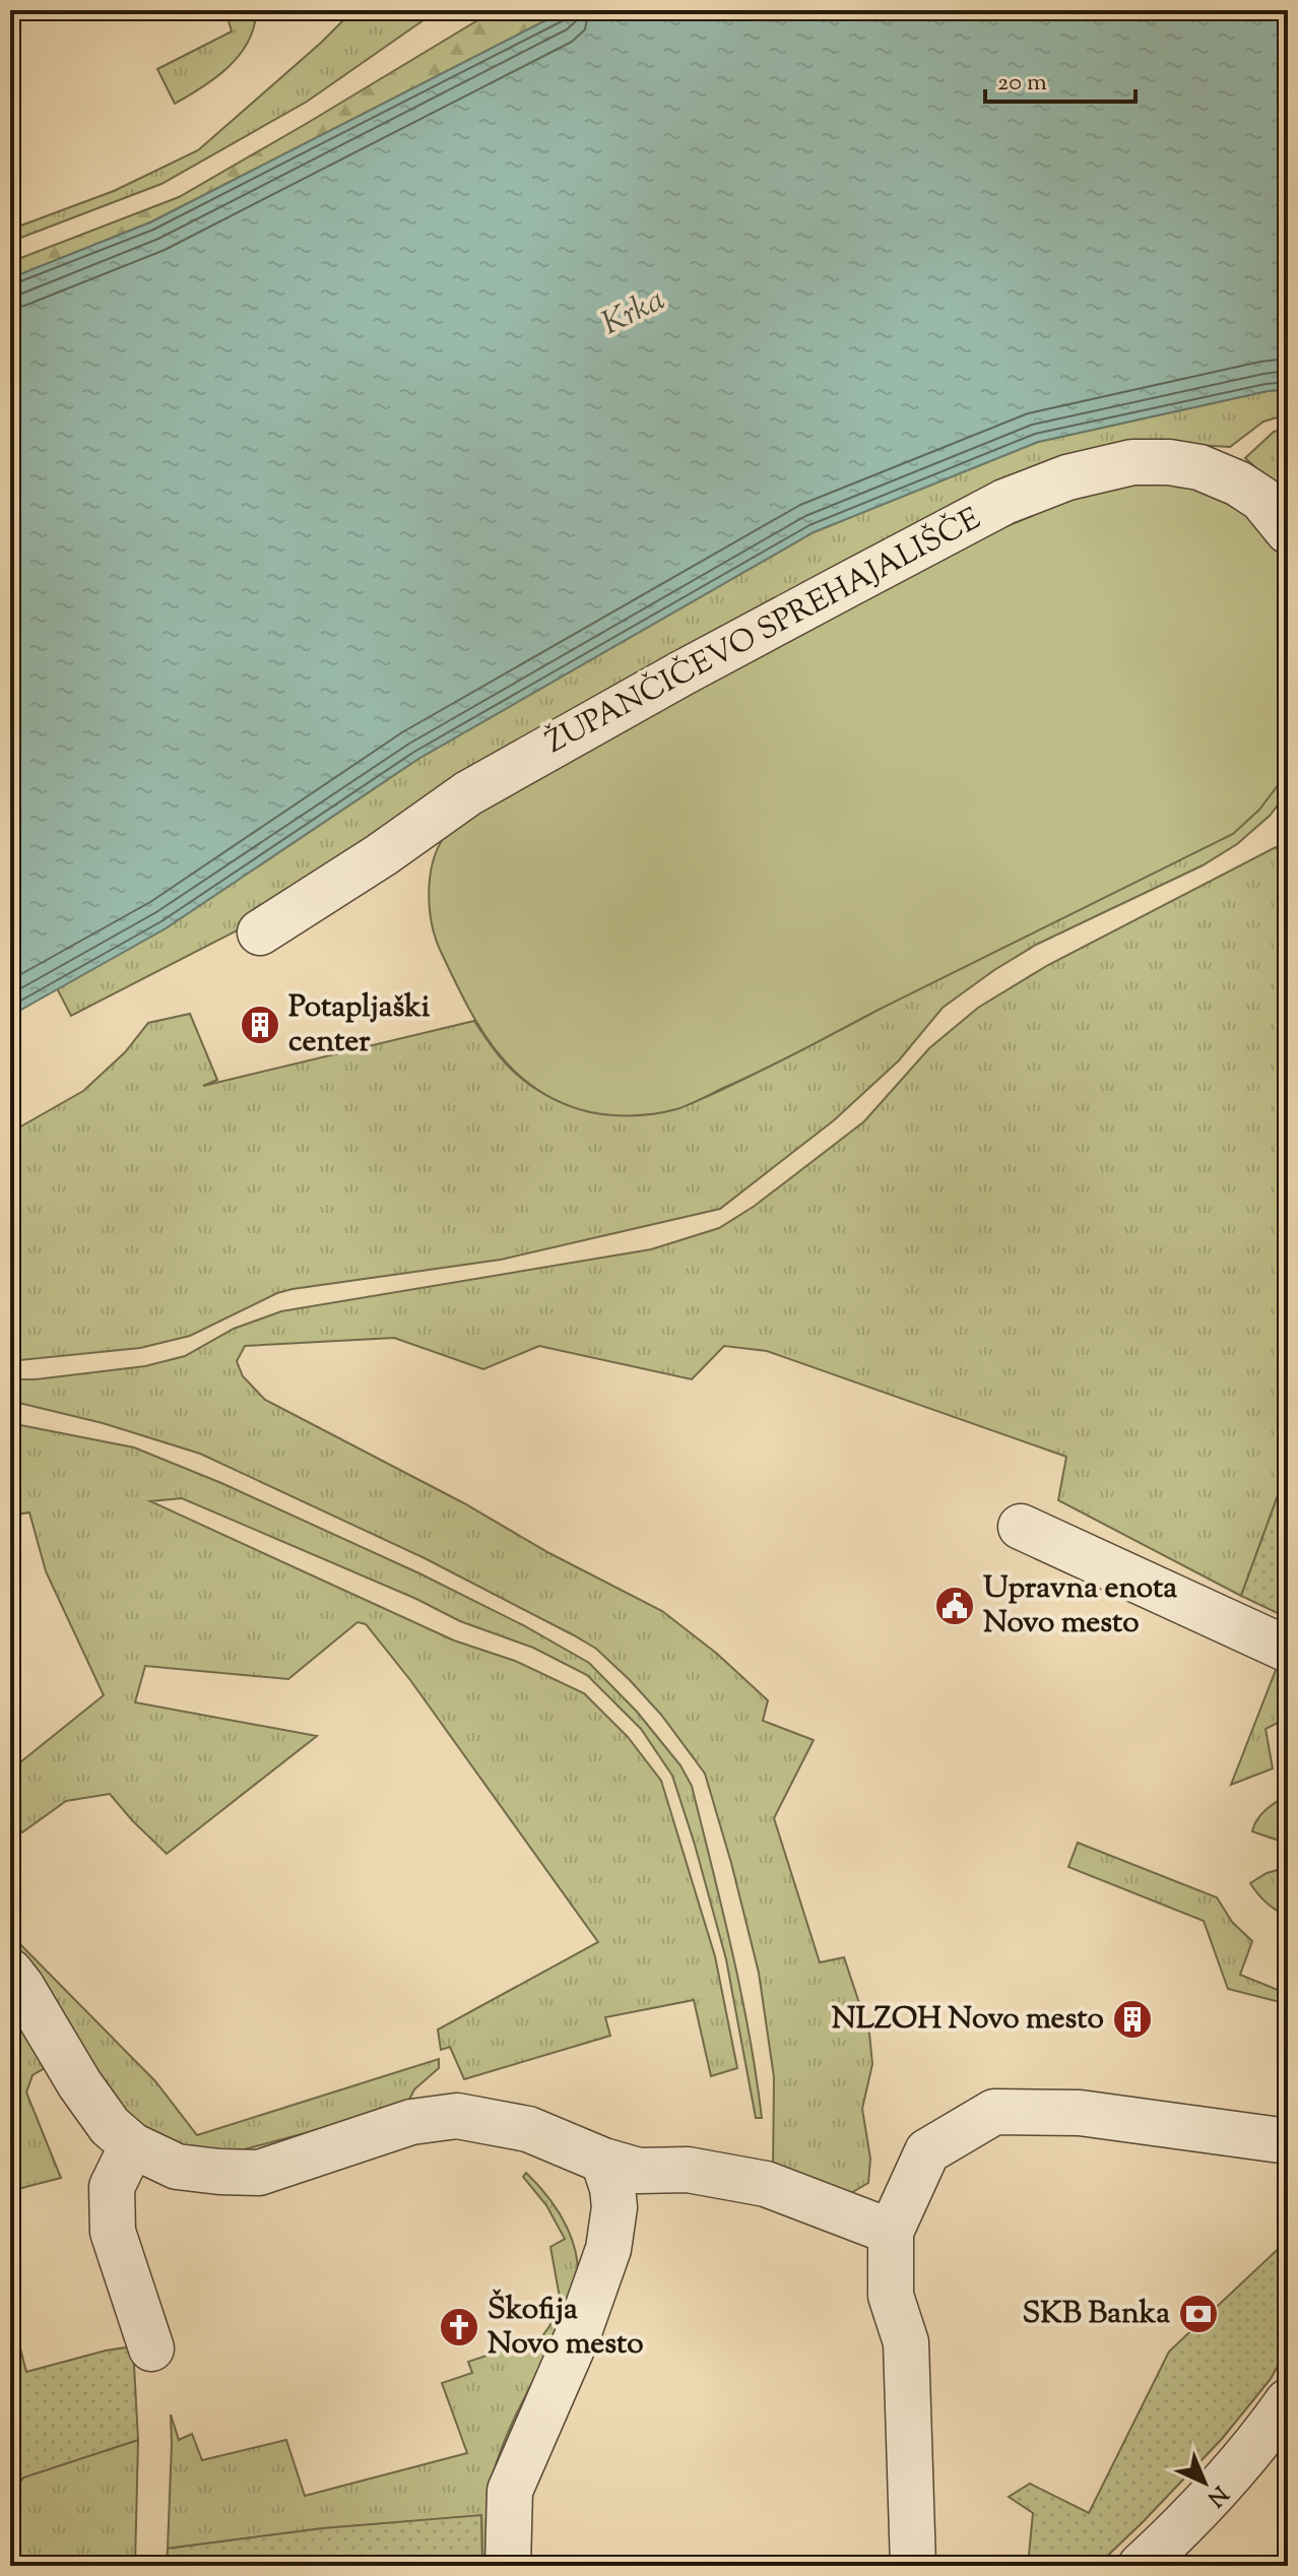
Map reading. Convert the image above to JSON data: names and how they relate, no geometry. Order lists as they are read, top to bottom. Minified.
{"streets":{"street":["ŽUPANČIČEVO SPREHAJALIŠČE"]},"water":["Krka"],"places":{"building":["Potapljaški center","NLZOH Novo mesto"],"public building":["Upravna enota Novo mesto"],"bank":["SKB Banka"],"church":["Škofija Novo mesto"]},"scale_bar":"20 m","north":"bottom right"}
